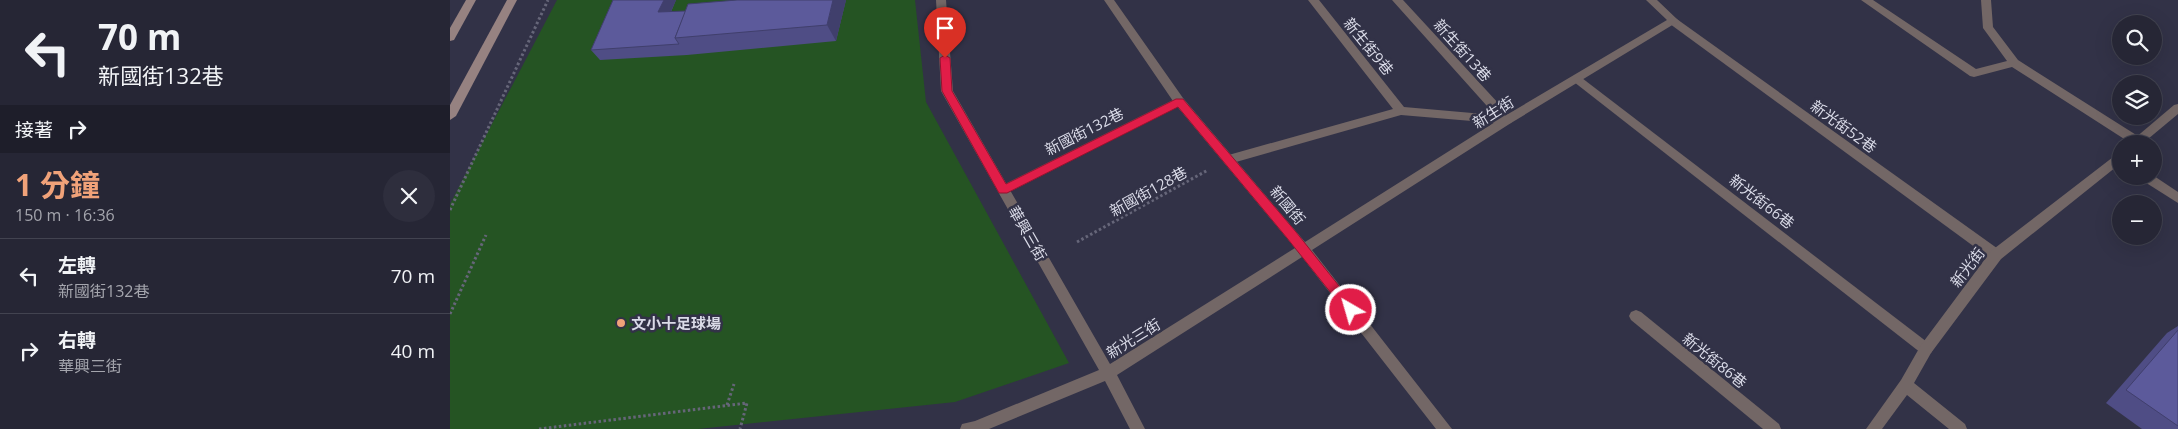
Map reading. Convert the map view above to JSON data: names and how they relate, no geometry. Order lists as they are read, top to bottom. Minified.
{"streets":{"street":["新生街9巷","新生街13巷","新生街","新光街52巷","新國街132巷","新光街66巷","新國街","華興三街","新光街","新光三街","新光街86巷"],"path":["新國街128巷"]},"crossings":[["新生街13巷","新生街"],["新生街","新光街52巷"],["新生街","新光街66巷"],["新生街","新國街"],["新生街","新光三街"],["新光街52巷","新光街"],["新國街132巷","新國街"],["新國街132巷","華興三街"],["新國街128巷","新國街"],["新光街66巷","新光街"],["新國街","新光三街"],["華興三街","新光三街"]],"places":["文小十足球場"],"page":{"turn":["70 m","新國街132巷"],"map_buttons":["+","−"],"then":"接著","heading":["1 分鐘","150 m · 16:36"],"list":[{"name":"左轉","note":"新國街132巷","value":"70 m"},{"name":"右轉","note":"華興三街","value":"40 m"}]}}
